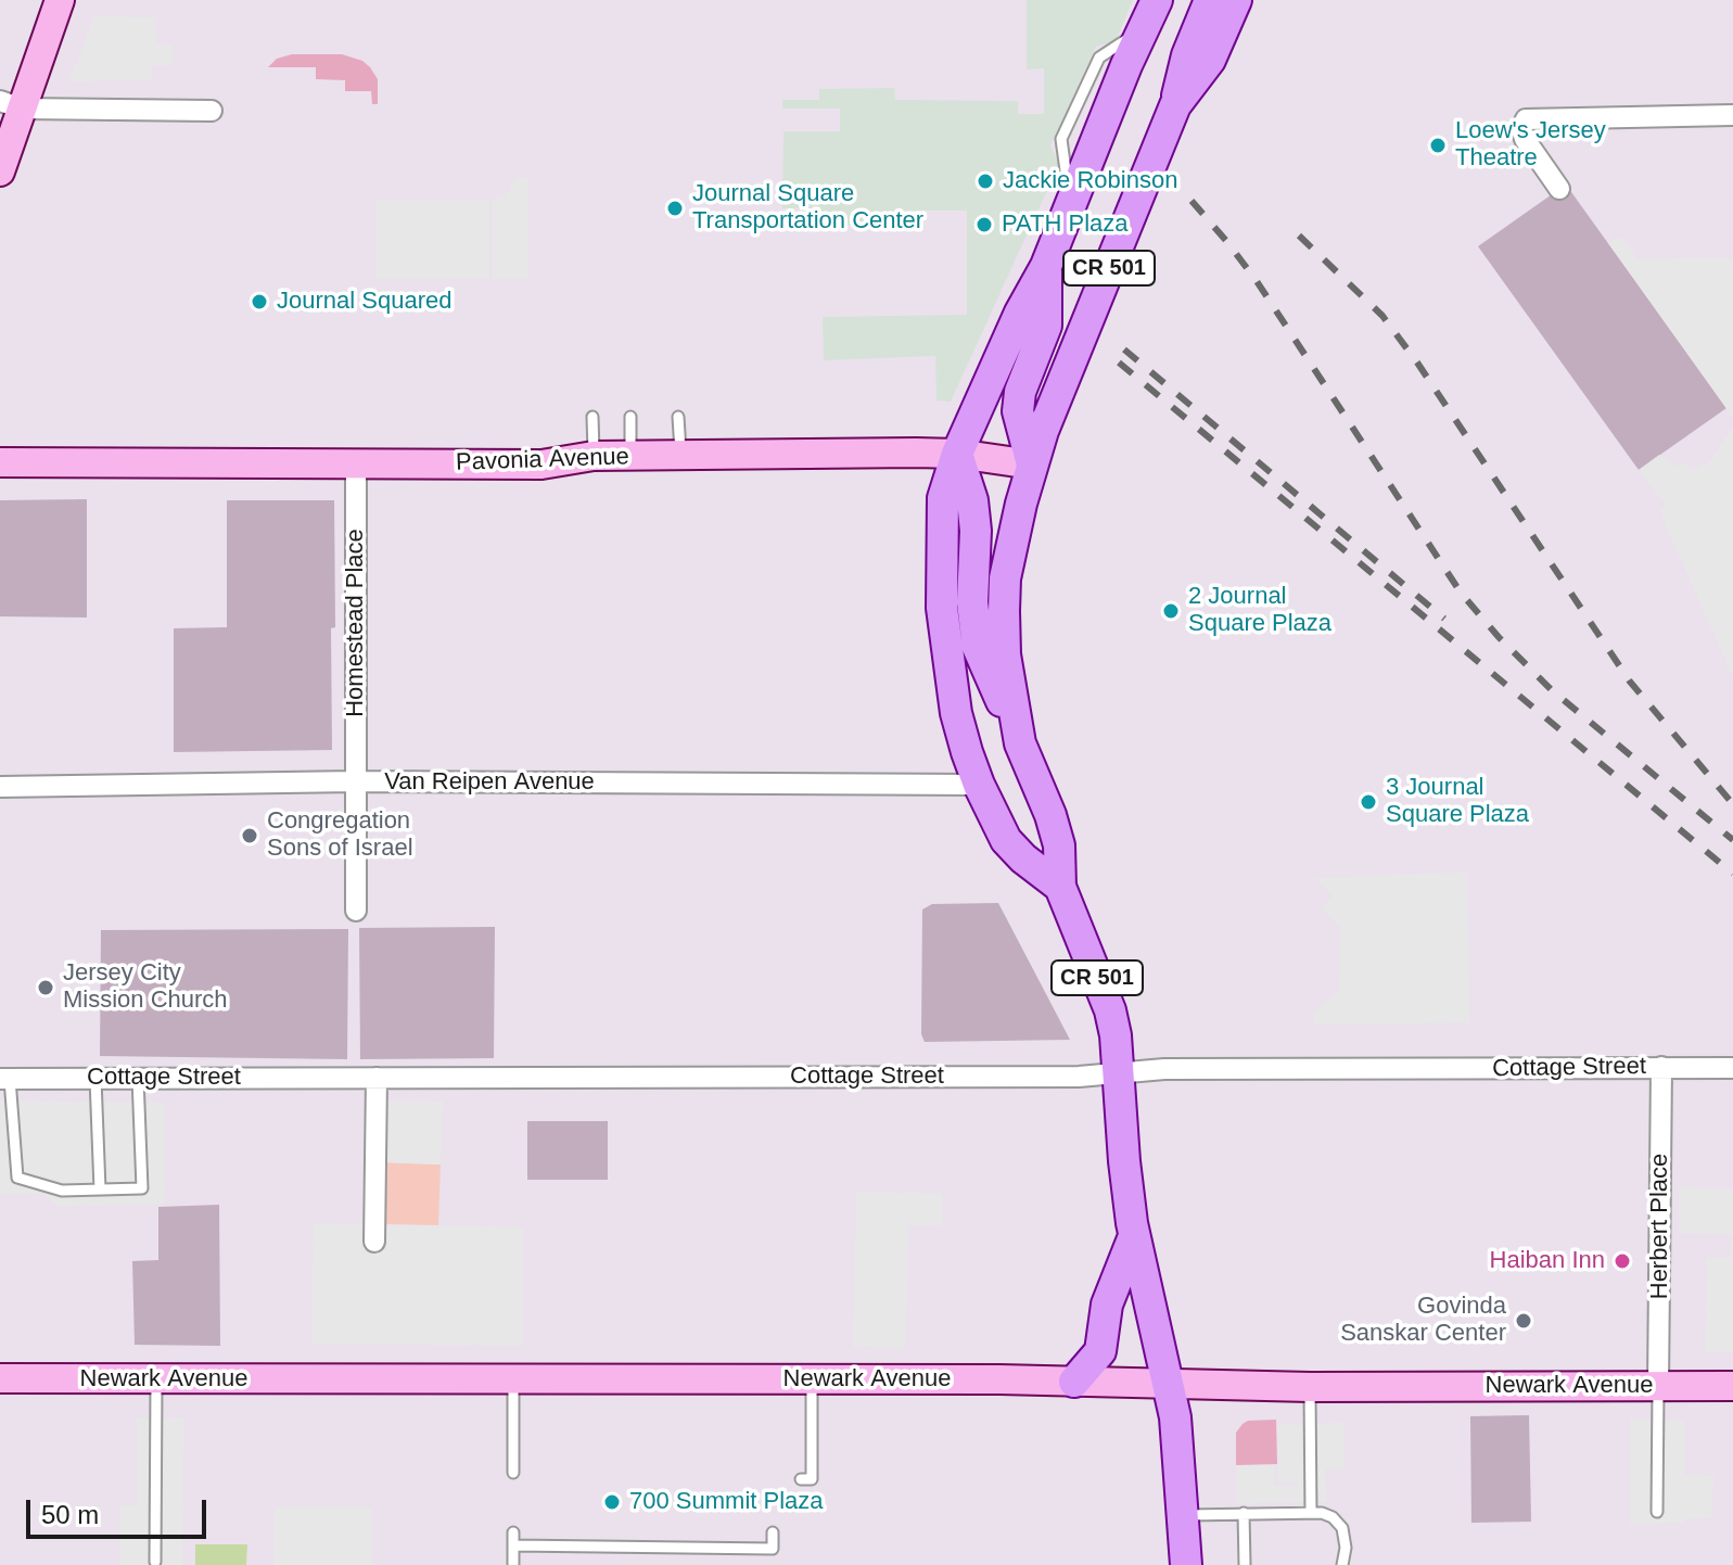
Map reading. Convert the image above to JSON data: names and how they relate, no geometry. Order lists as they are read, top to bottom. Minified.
{"streets":{"main road":["CR 501","Pavonia Avenue","Newark Avenue"],"street":["Homestead Place","Van Reipen Avenue","Cottage Street","Herbert Place"]},"crossings":[["CR 501","Pavonia Avenue"],["CR 501","Van Reipen Avenue"],["CR 501","Cottage Street"],["CR 501","Newark Avenue"],["Pavonia Avenue","Homestead Place"],["Homestead Place","Van Reipen Avenue"],["Cottage Street","Herbert Place"],["Herbert Place","Newark Avenue"]],"places":["Loew's Jersey Theatre","Jackie Robinson","Journal Square Transportation Center","PATH Plaza","Journal Squared","2 Journal Square Plaza","3 Journal Square Plaza","Congregation Sons of Israel","Jersey City Mission Church","Haiban Inn","Govinda Sanskar Center","700 Summit Plaza"],"scale_bar":"50 m"}
